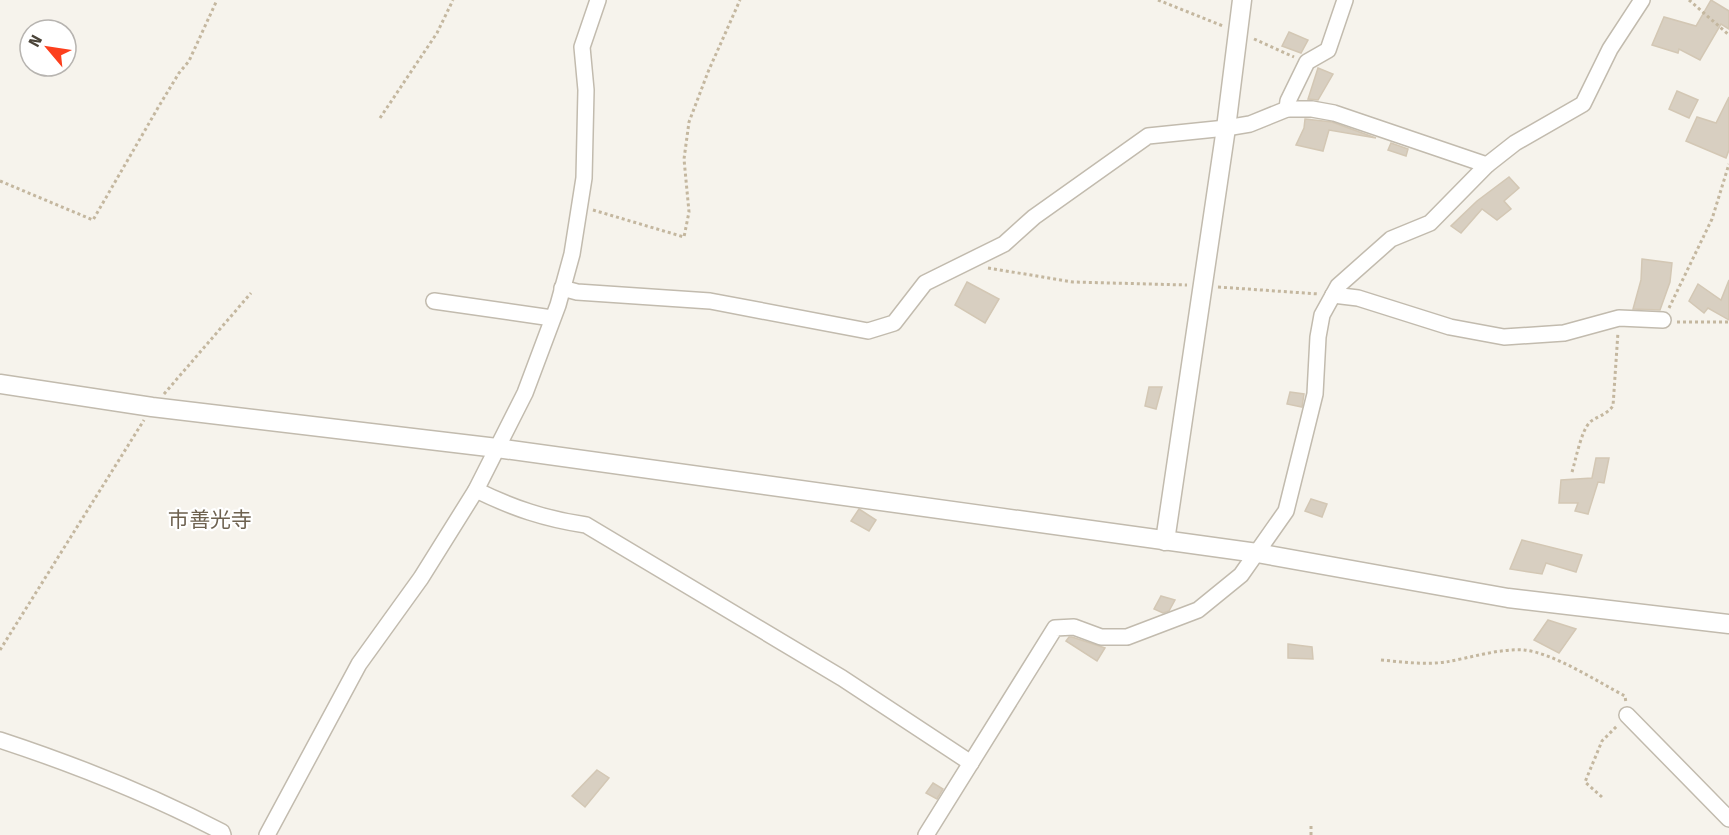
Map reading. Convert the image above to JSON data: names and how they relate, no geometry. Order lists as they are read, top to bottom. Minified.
{"districts":["市善光寺"],"north":"top left"}
